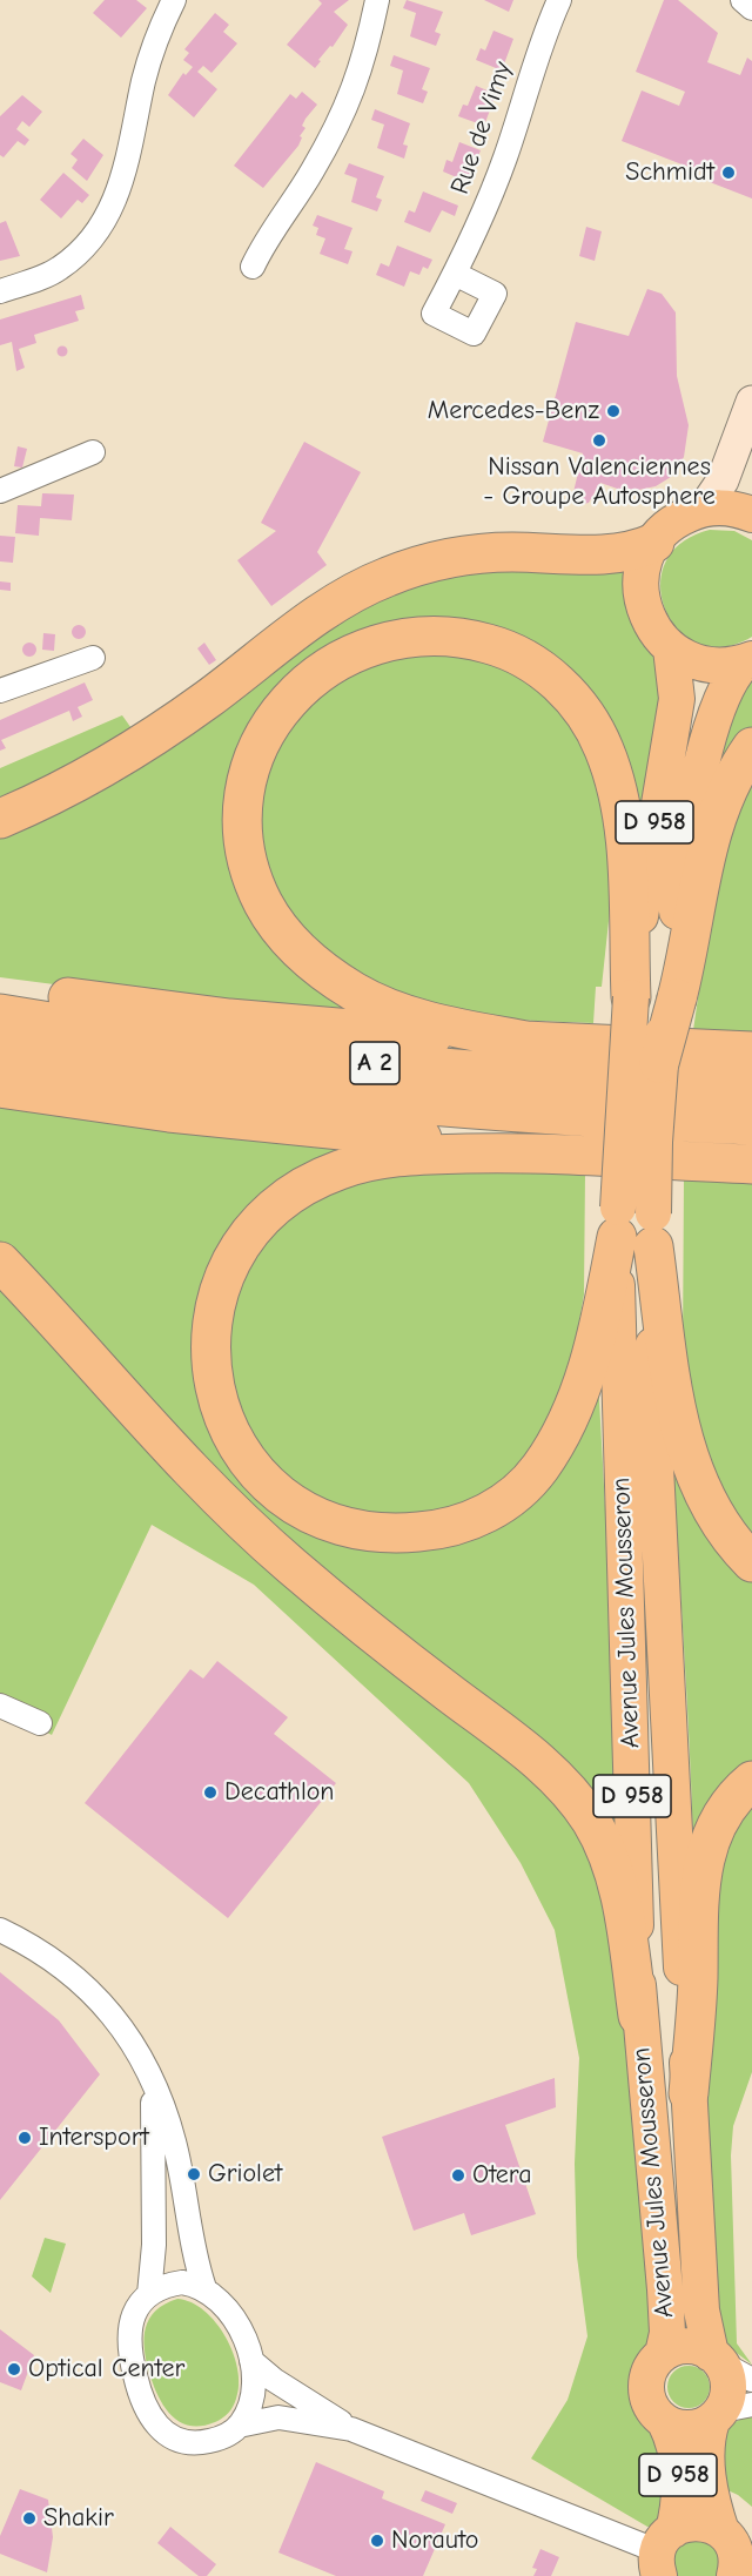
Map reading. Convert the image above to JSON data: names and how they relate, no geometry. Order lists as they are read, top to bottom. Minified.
{"streets":{"highway":["A 2"],"main road":["D 958","Avenue Jules Mousseron"],"street":["Rue de Vimy"]},"crossings":[["D 958","Avenue Jules Mousseron"]],"places":["Schmidt","Mercedes-Benz","Nissan Valenciennes - Groupe Autosphere","Decathlon","Intersport","Griolet","Otera","Optical Center","Shakir","Norauto"]}
